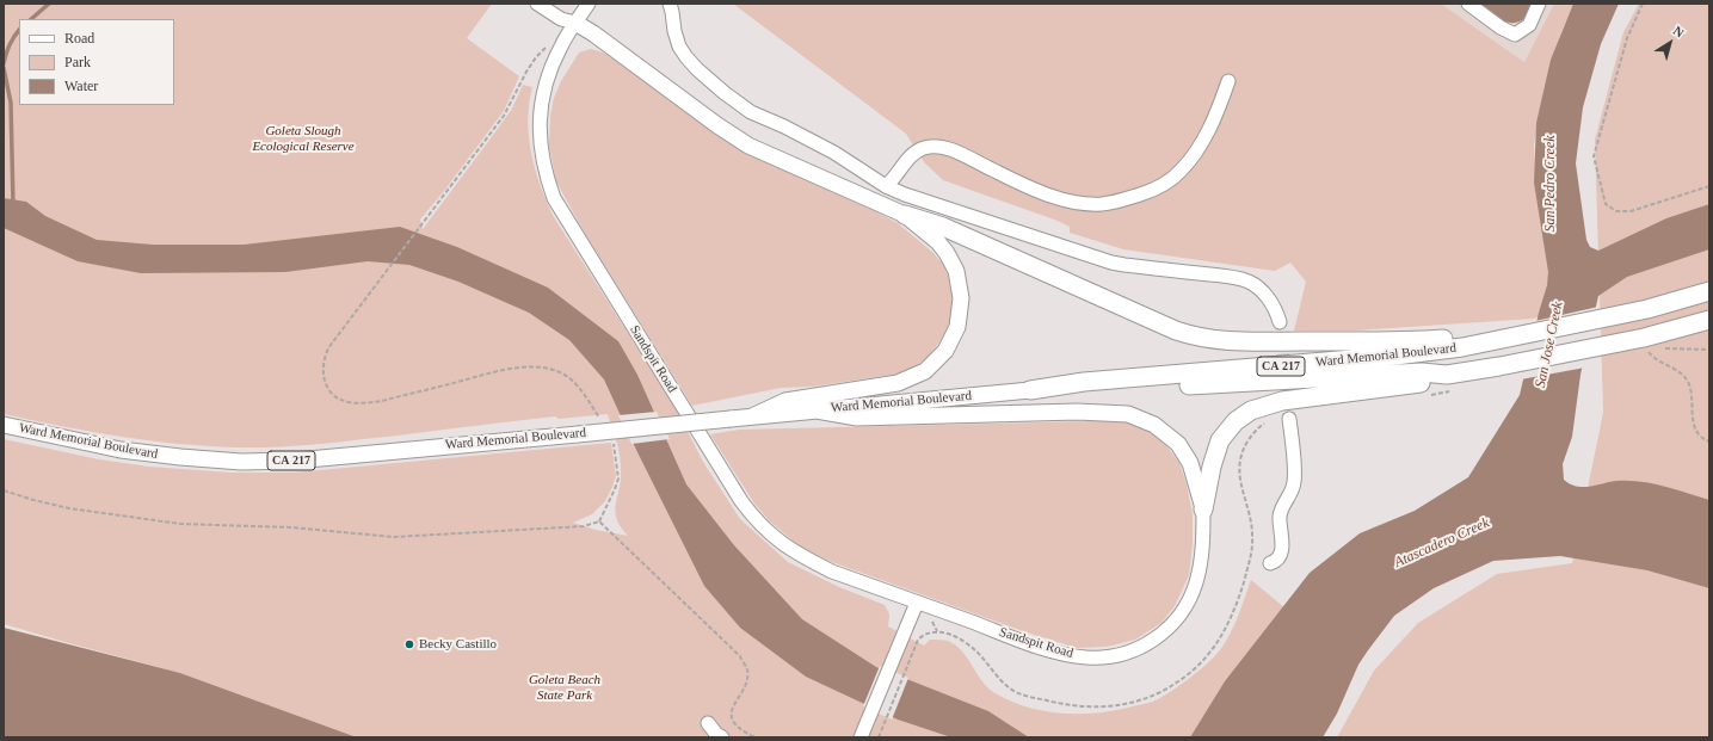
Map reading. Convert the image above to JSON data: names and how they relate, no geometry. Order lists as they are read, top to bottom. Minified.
{"streets":{"highway":["Ward Memorial Boulevard","CA 217"],"street":["Sandspit Road"]},"water":["San Pedro Creek","San Jose Creek","Atascadero Creek"],"parks":["Goleta Slough Ecological Reserve","Goleta Beach State Park"],"places":["Becky Castillo"],"legend":["Road","Park","Water"],"north":"top right"}
